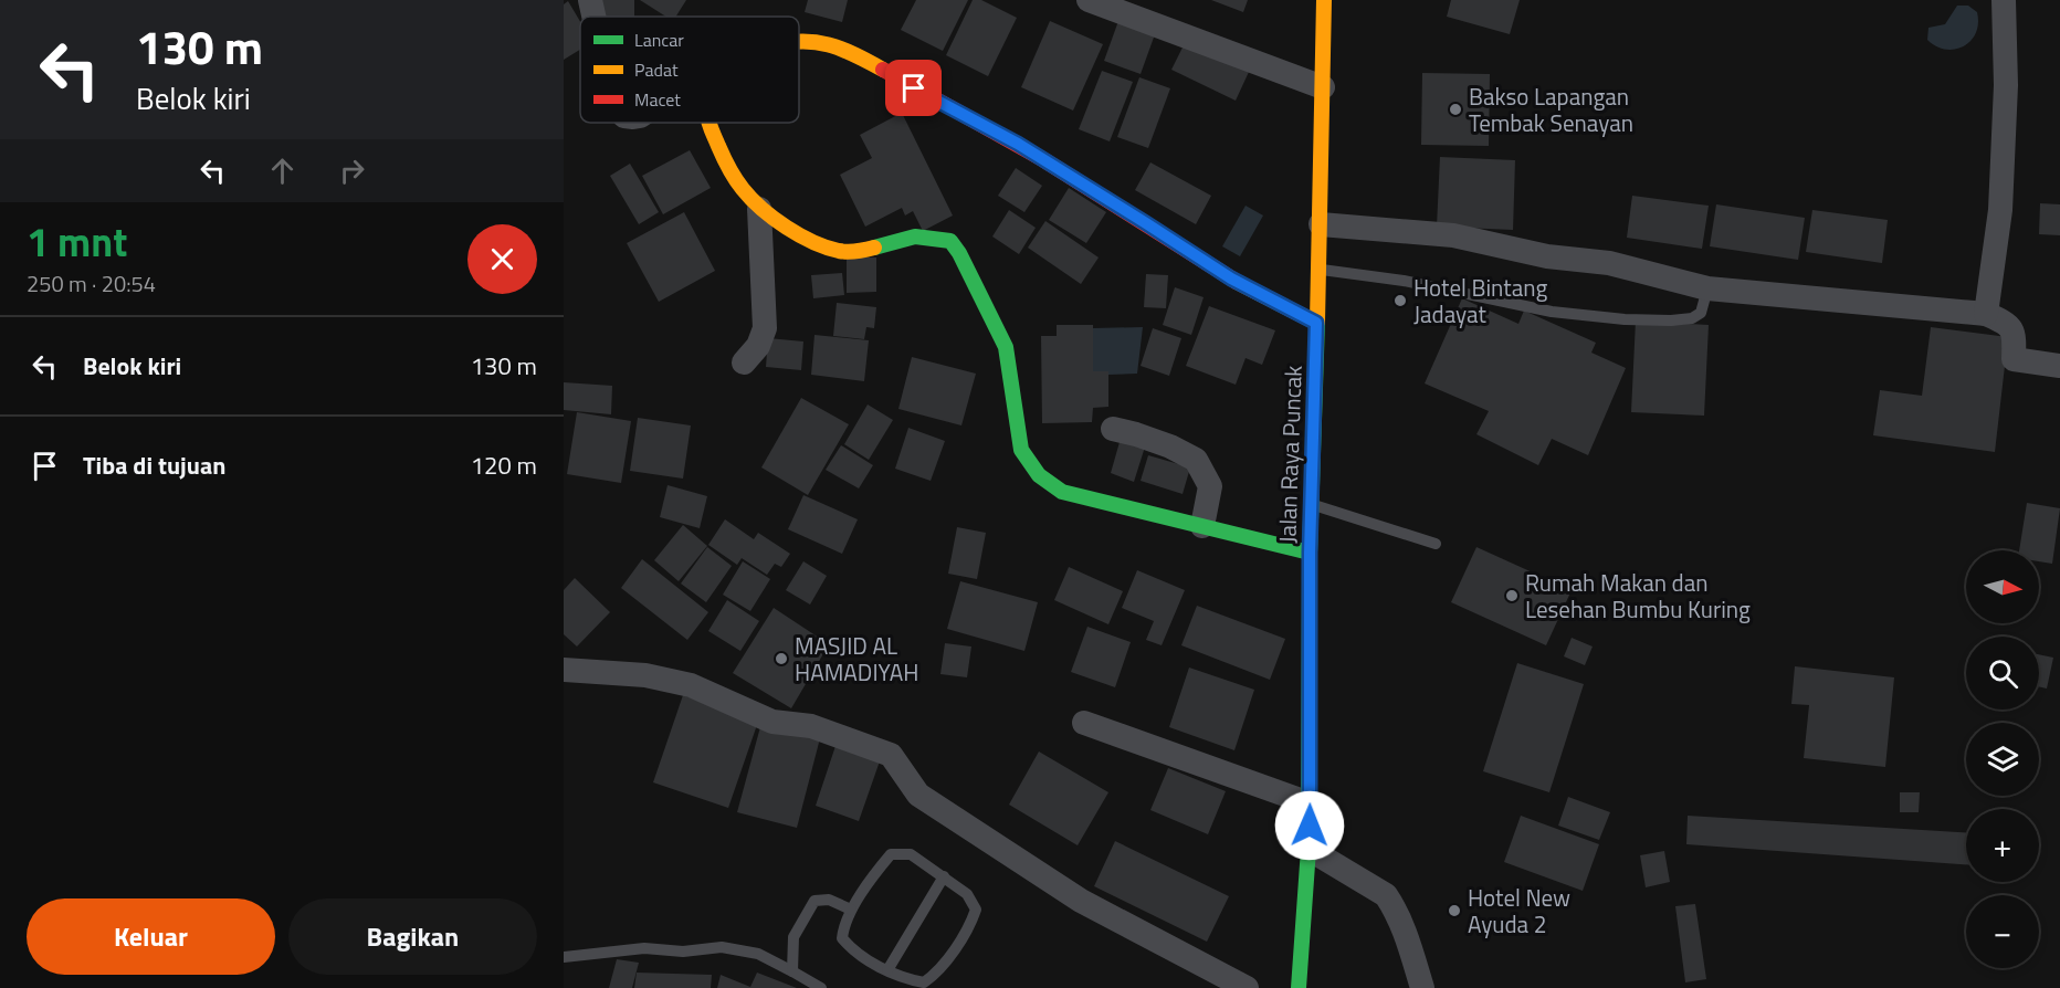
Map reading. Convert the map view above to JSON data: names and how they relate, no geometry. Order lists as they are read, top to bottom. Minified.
{"streets":{"main road":["Jalan Raya Puncak"]},"places":["Bakso Lapangan Tembak Senayan","Hotel Bintang Jadayat","Rumah Makan dan Lesehan Bumbu Kuring","MASJID AL HAMADIYAH","Hotel New Ayuda 2"],"legend":["Lancar","Padat","Macet"],"north":"right","page":{"turn":["130 m","Belok kiri"],"heading":["1 mnt","250 m · 20:54"],"list":[{"name":"Belok kiri","value":"130 m"},{"name":"Tiba di tujuan","value":"120 m"}],"map_buttons":["+","−"],"buttons":["Keluar","Bagikan"]}}
